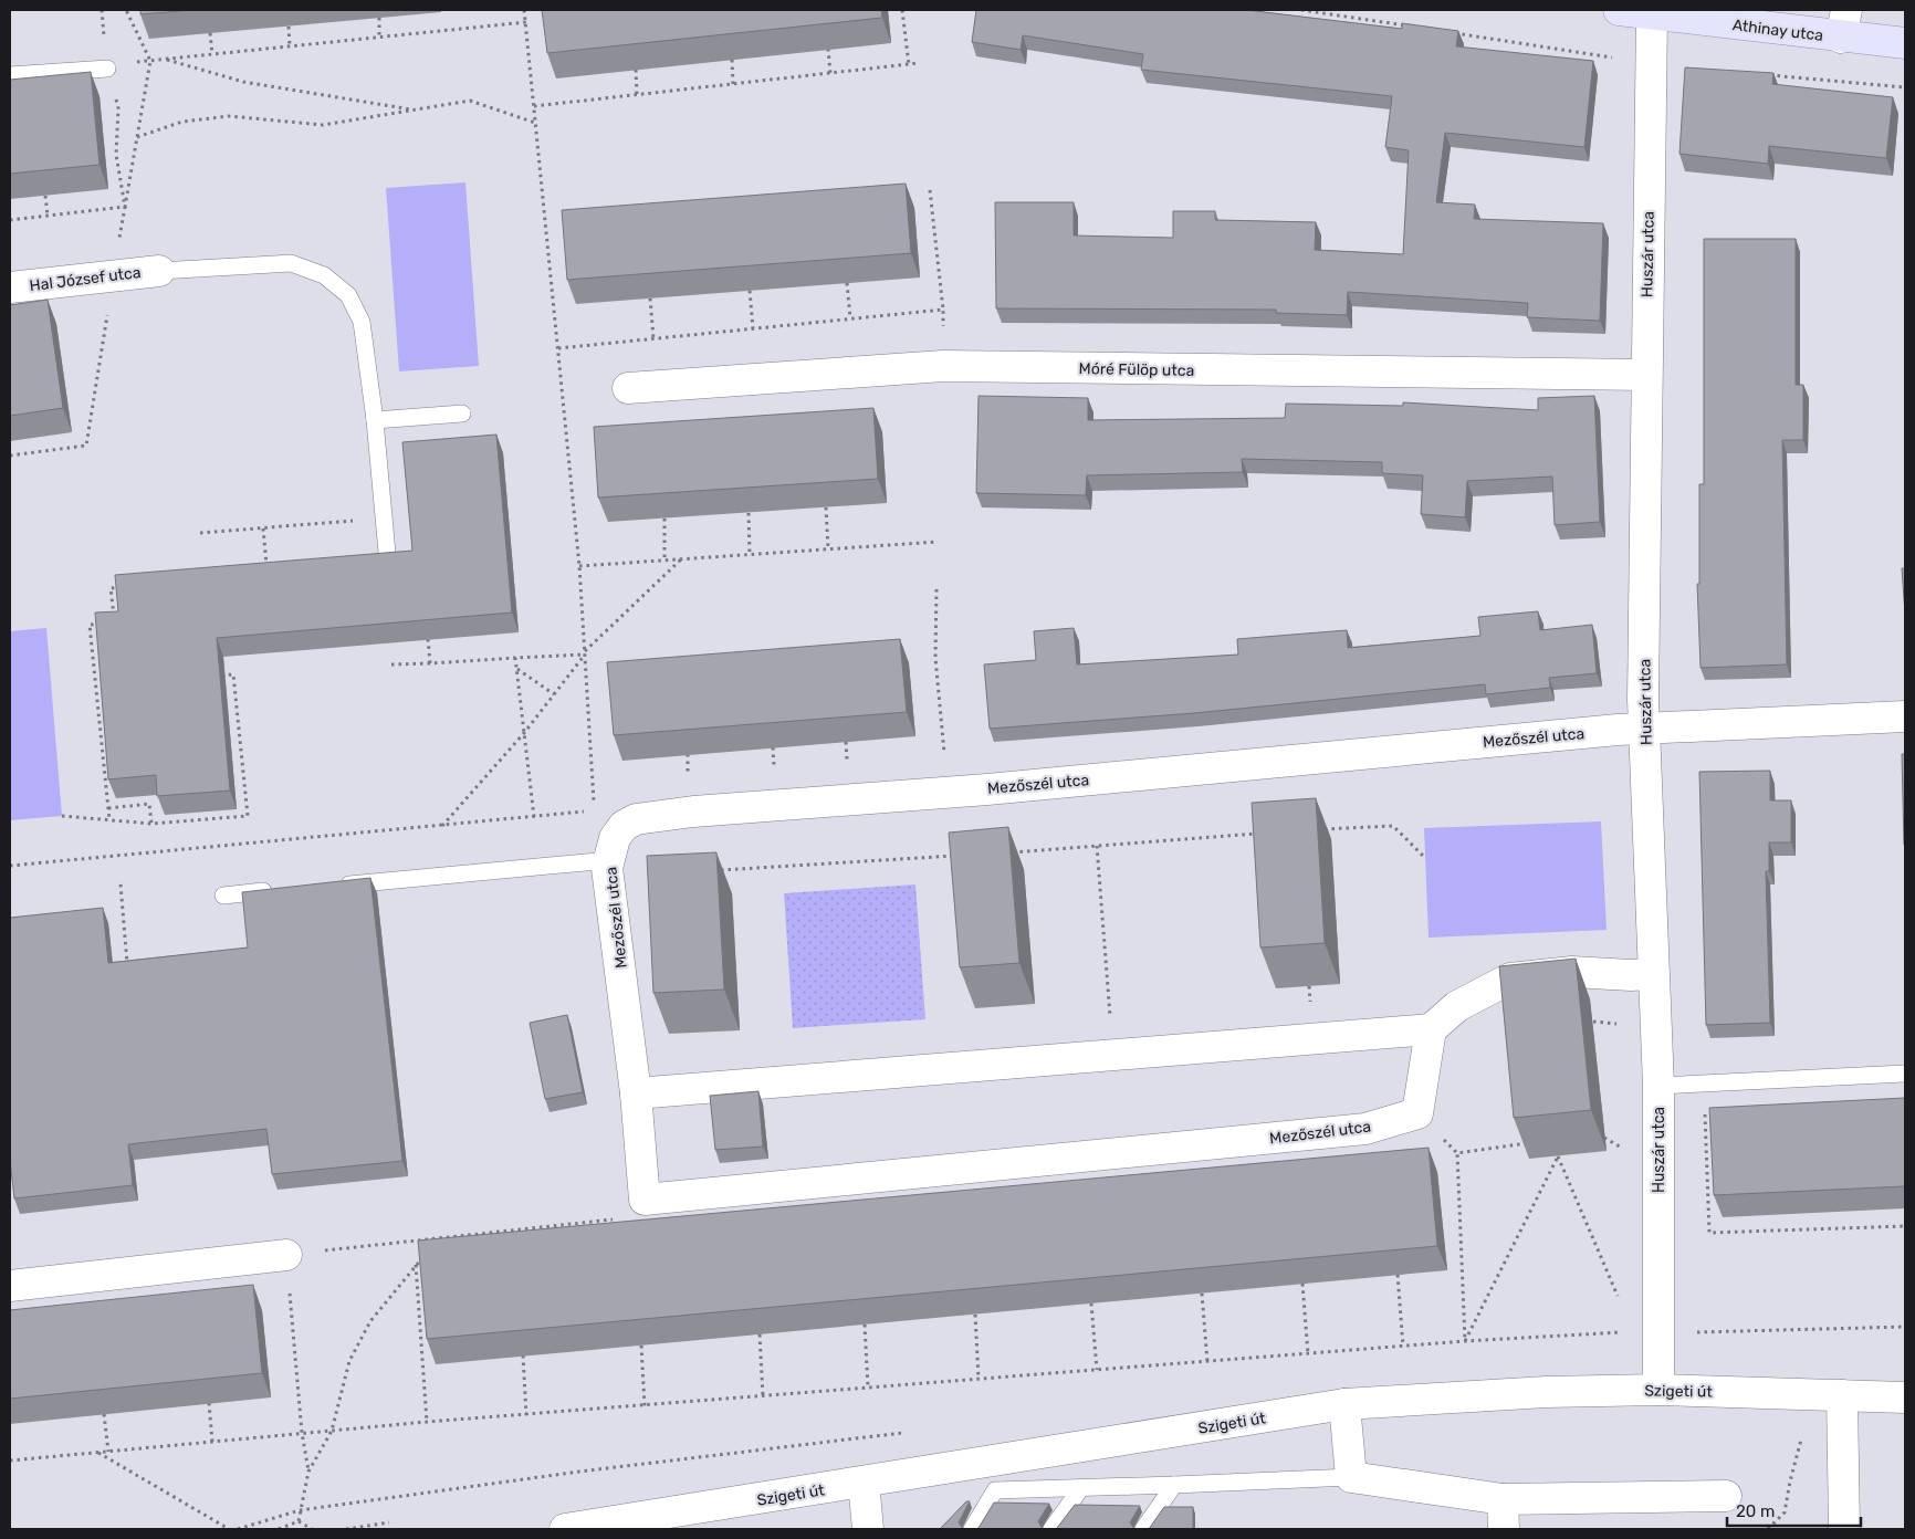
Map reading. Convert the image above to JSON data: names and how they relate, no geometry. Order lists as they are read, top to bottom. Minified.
{"streets":{"main road":["Athinay utca"],"street":["Huszár utca","Hal József utca","Móré Fülöp utca","Mezőszél utca","Szigeti út"]},"crossings":[["Athinay utca","Huszár utca"],["Huszár utca","Móré Fülöp utca"],["Huszár utca","Mezőszél utca"],["Huszár utca","Szigeti út"]],"scale_bar":"20 m"}
